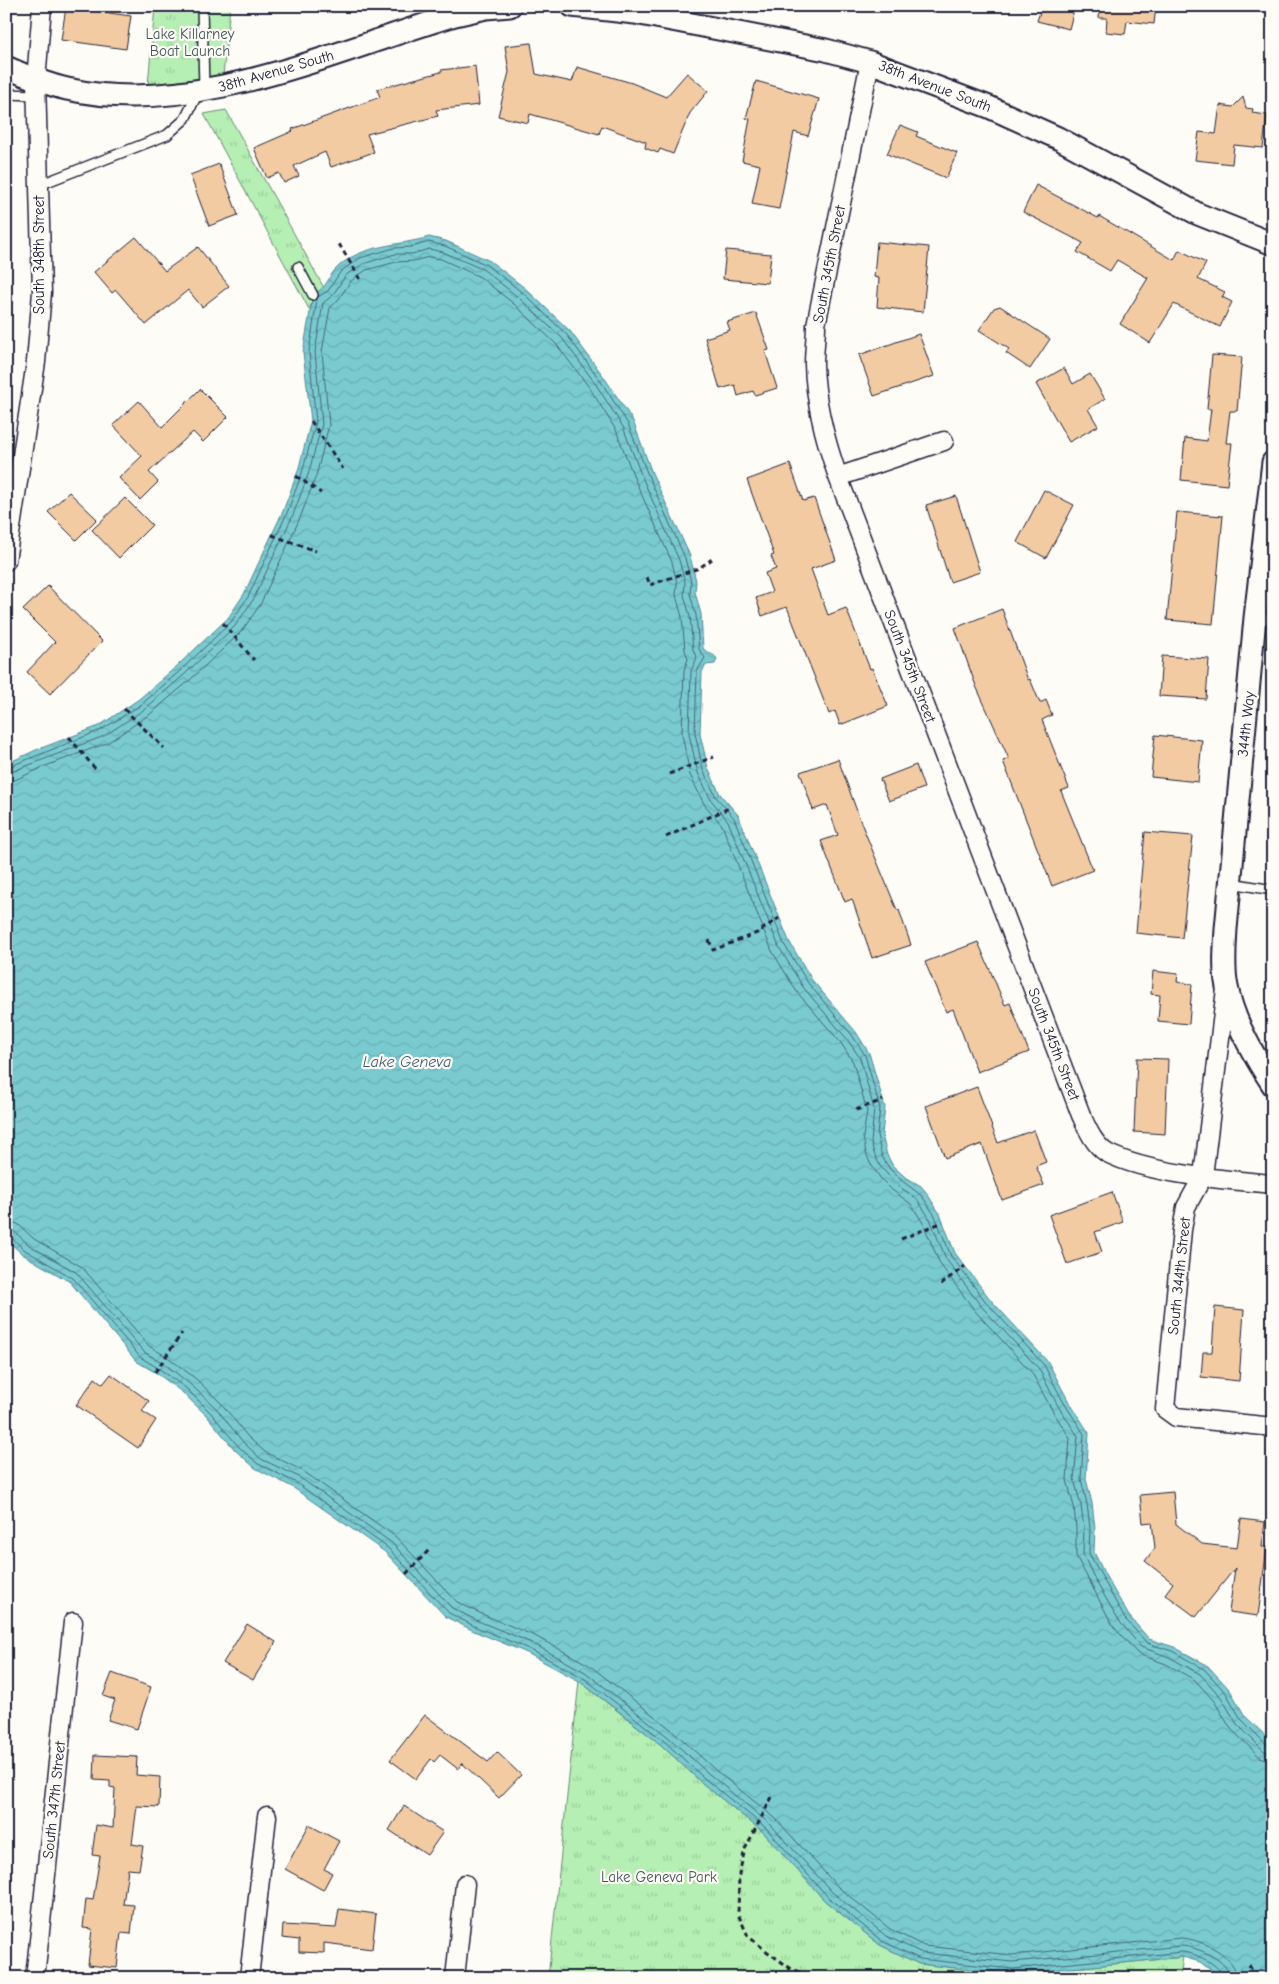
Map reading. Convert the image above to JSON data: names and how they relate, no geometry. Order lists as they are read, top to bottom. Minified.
{"streets":{"street":["38th Avenue South","South 348th Street","South 345th Street","344th Way","South 344th Street","South 347th Street"]},"crossings":[["38th Avenue South","South 348th Street"],["38th Avenue South","South 345th Street"],["South 345th Street","South 344th Street"],["344th Way","South 344th Street"]],"water":["Lake Geneva"],"parks":["Lake Killarney Boat Launch","Lake Geneva Park"]}
